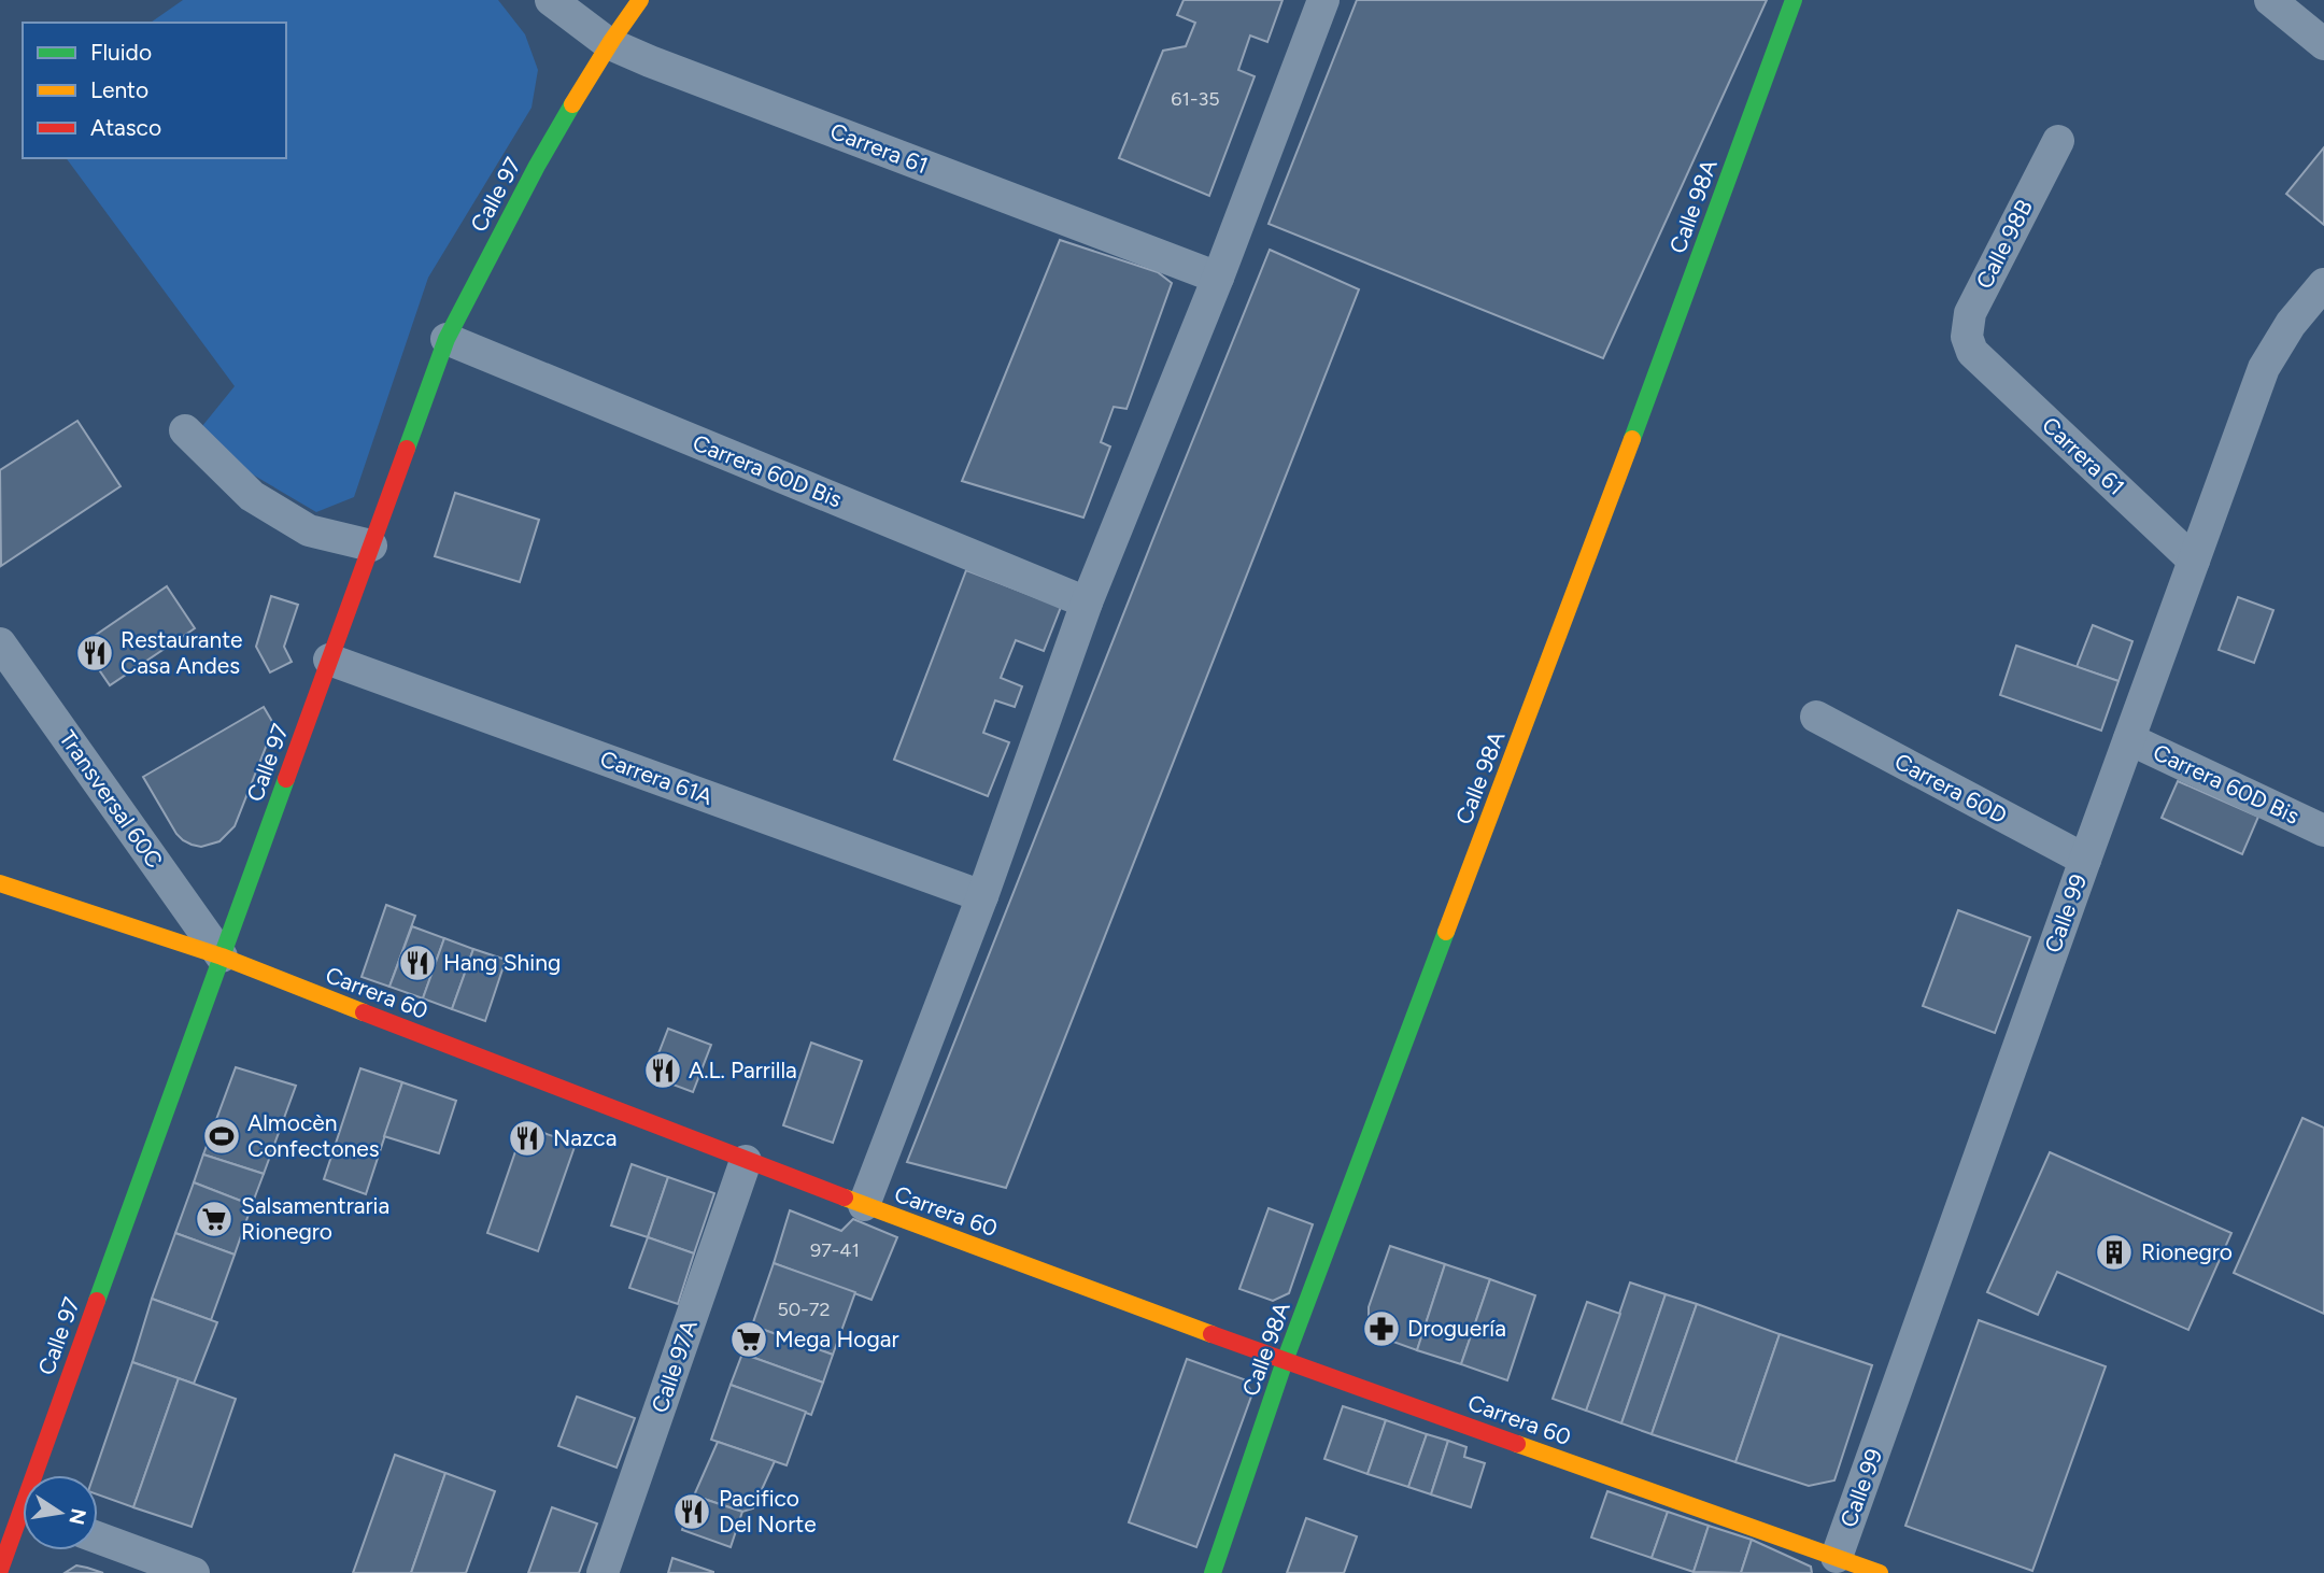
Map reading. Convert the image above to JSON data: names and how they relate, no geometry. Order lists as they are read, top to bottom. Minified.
{"streets":{"street":["Carrera 61","Calle 97","Calle 98A","Calle 98B","Carrera 60D Bis","Carrera 61A","Carrera 60D","Transversal 60C","Calle 99","Carrera 60","Calle 97A"]},"crossings":[["Carrera 61","Calle 97"],["Carrera 61","Calle 98B"],["Carrera 61","Calle 99"],["Calle 97","Carrera 60D Bis"],["Calle 97","Carrera 61A"],["Calle 97","Transversal 60C"],["Calle 97","Carrera 60"],["Calle 98A","Carrera 60"],["Carrera 60D Bis","Calle 99"],["Carrera 60D","Calle 99"],["Transversal 60C","Carrera 60"],["Calle 99","Carrera 60"],["Carrera 60","Calle 97A"]],"places":{"restaurant":["Restaurante Casa Andes","Hang Shing","A.L. Parrilla","Nazca","Pacifico Del Norte"],"sports":["Almocèn Confectones"],"supermarket":["Salsamentraria Rionegro","Mega Hogar"],"building":["Rionegro"],"pharmacy":["Droguería"]},"house_numbers":["61-35","97-41","50-72"],"legend":["Fluido","Lento","Atasco"],"north":"right"}
